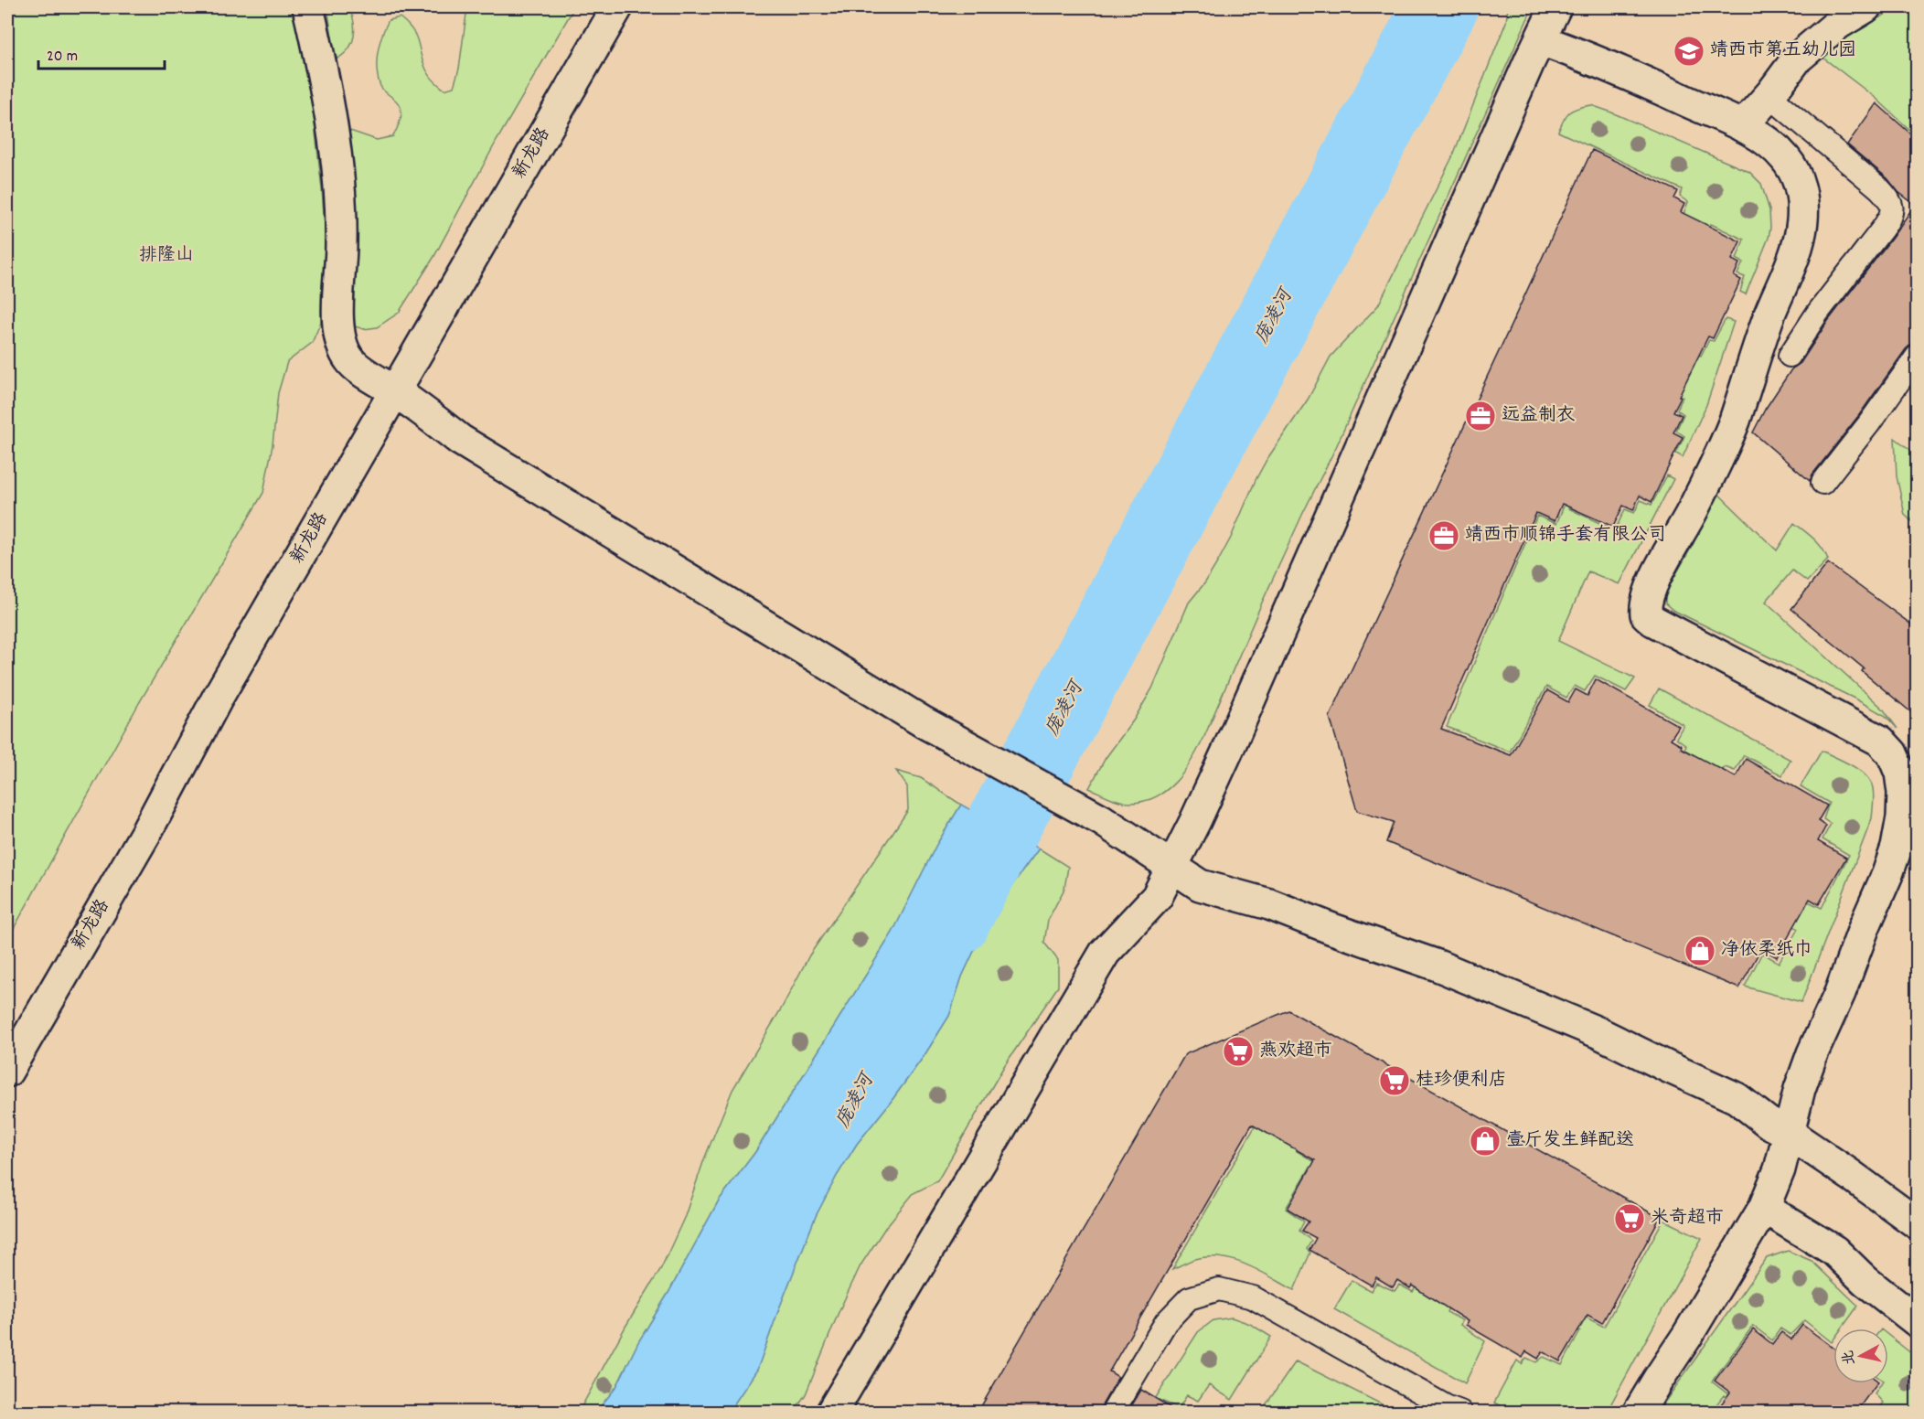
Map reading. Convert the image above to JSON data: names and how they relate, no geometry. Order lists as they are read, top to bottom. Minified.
{"streets":{"street":["新龙路"]},"water":["庞凌河"],"parks":["排隆山"],"places":{"school or university":["靖西市第五幼儿园"],"office":["远益制衣","靖西市顺锦手套有限公司"],"shop":["净依柔纸巾","壹斤发生鲜配送"],"supermarket":["燕欢超市","桂珍便利店","米奇超市"]},"scale_bar":"20 m","north":"left"}
